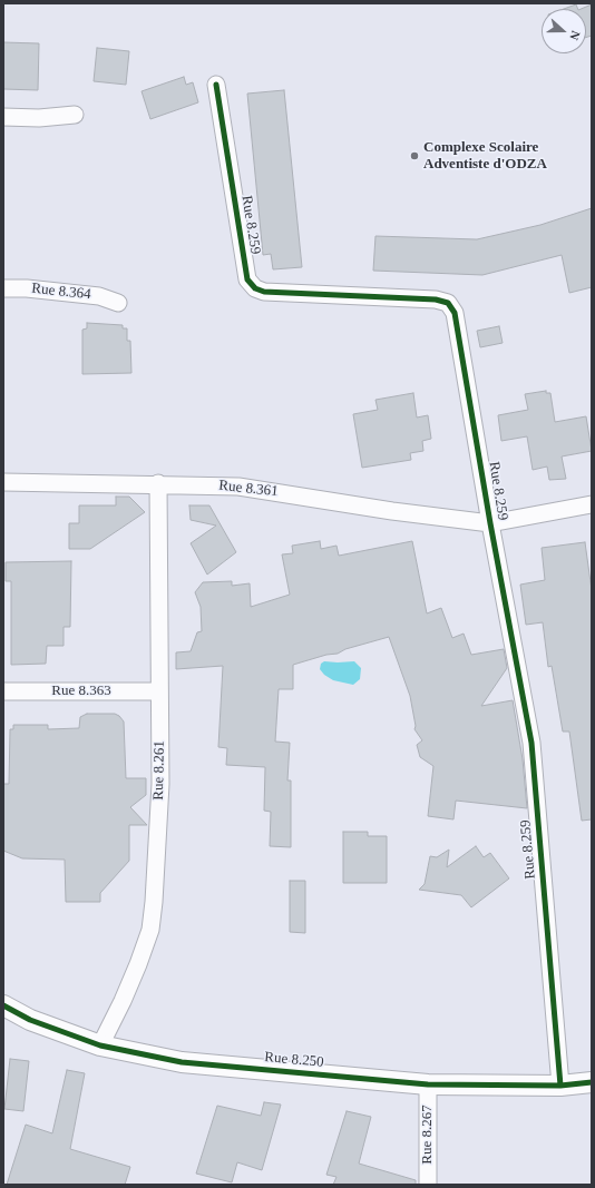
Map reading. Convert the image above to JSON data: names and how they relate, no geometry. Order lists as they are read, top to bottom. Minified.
{"streets":{"street":["Rue 8.259","Rue 8.364","Rue 8.361","Rue 8.363","Rue 8.261","Rue 8.250","Rue 8.267"]},"crossings":[["Rue 8.259","Rue 8.361"],["Rue 8.259","Rue 8.250"],["Rue 8.361","Rue 8.261"],["Rue 8.363","Rue 8.261"],["Rue 8.261","Rue 8.250"],["Rue 8.250","Rue 8.267"]],"places":["Complexe Scolaire Adventiste d'ODZA"],"north":"right"}
